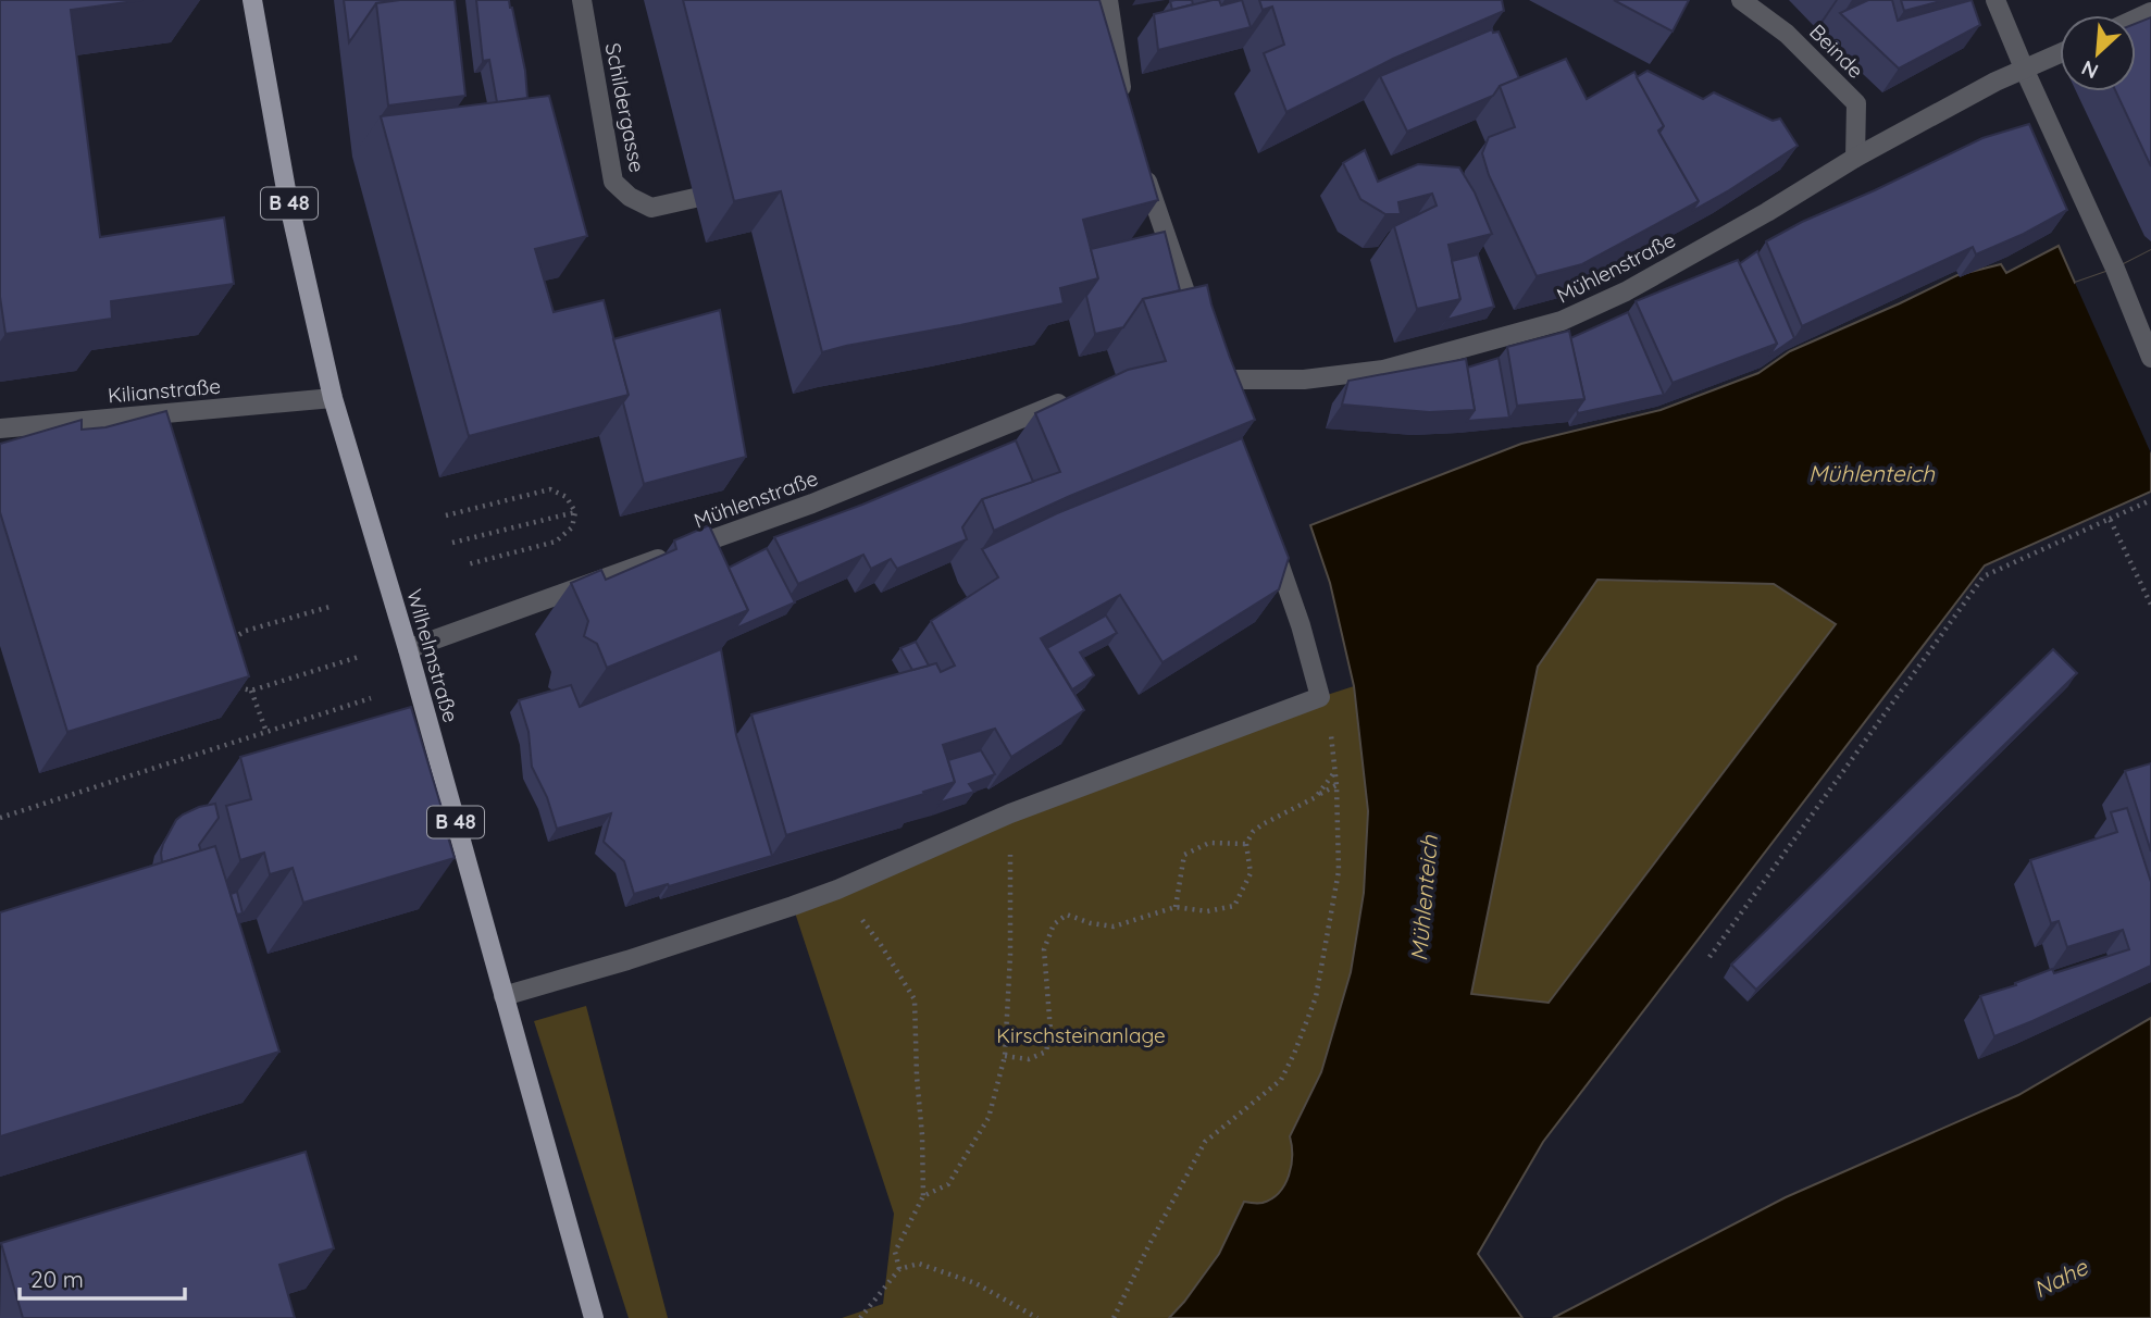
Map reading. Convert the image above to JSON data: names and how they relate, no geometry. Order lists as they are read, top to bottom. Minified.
{"streets":{"main road":["B 48","Wilhelmstraße"],"street":["Beinde","Schildergasse","Mühlenstraße","Kilianstraße"]},"crossings":[["Beinde","Mühlenstraße"],["Mühlenstraße","Wilhelmstraße"],["Kilianstraße","Wilhelmstraße"]],"water":["Mühlenteich","Nahe"],"parks":["Kirschsteinanlage"],"scale_bar":"20 m","north":"bottom left"}
